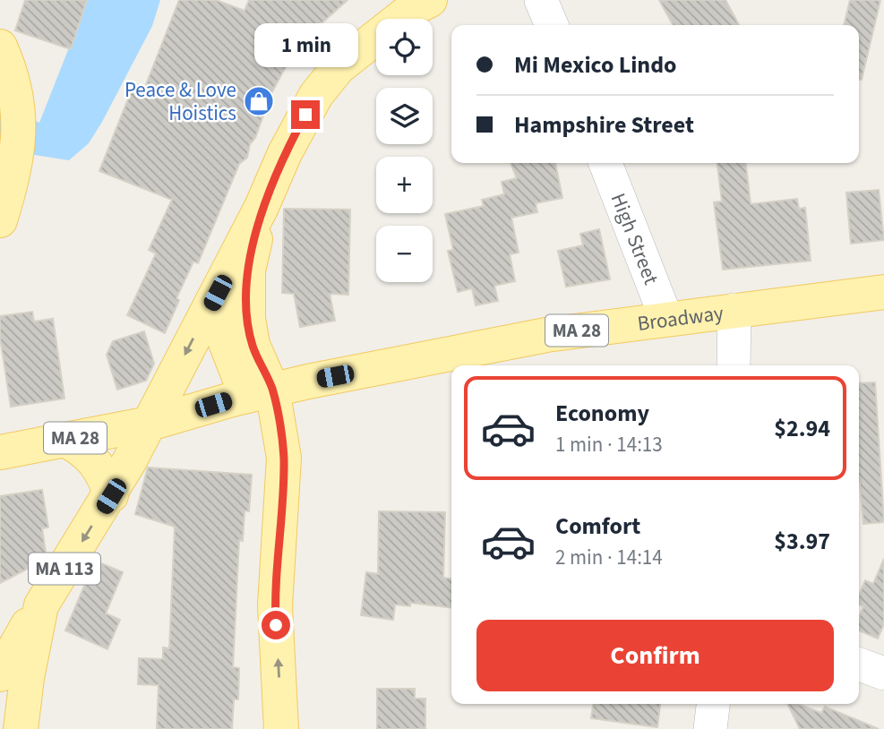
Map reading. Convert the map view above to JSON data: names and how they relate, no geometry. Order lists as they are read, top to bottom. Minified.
{"streets":{"main road":["Broadway","MA 28","MA 113"],"street":["High Street"]},"crossings":[["High Street","Broadway"],["Broadway","MA 113"]],"places":{"shop":["Peace & Love Hoistics"]},"page":{"map_buttons":["+","−"],"bubble":"1 min","banner":["Mi Mexico Lindo","Hampshire Street"],"list":[{"name":"Economy","note":"1 min · 14:13","value":"$2.94"},{"name":"Comfort","note":"2 min · 14:14","value":"$3.97"}],"buttons":"Confirm"}}
